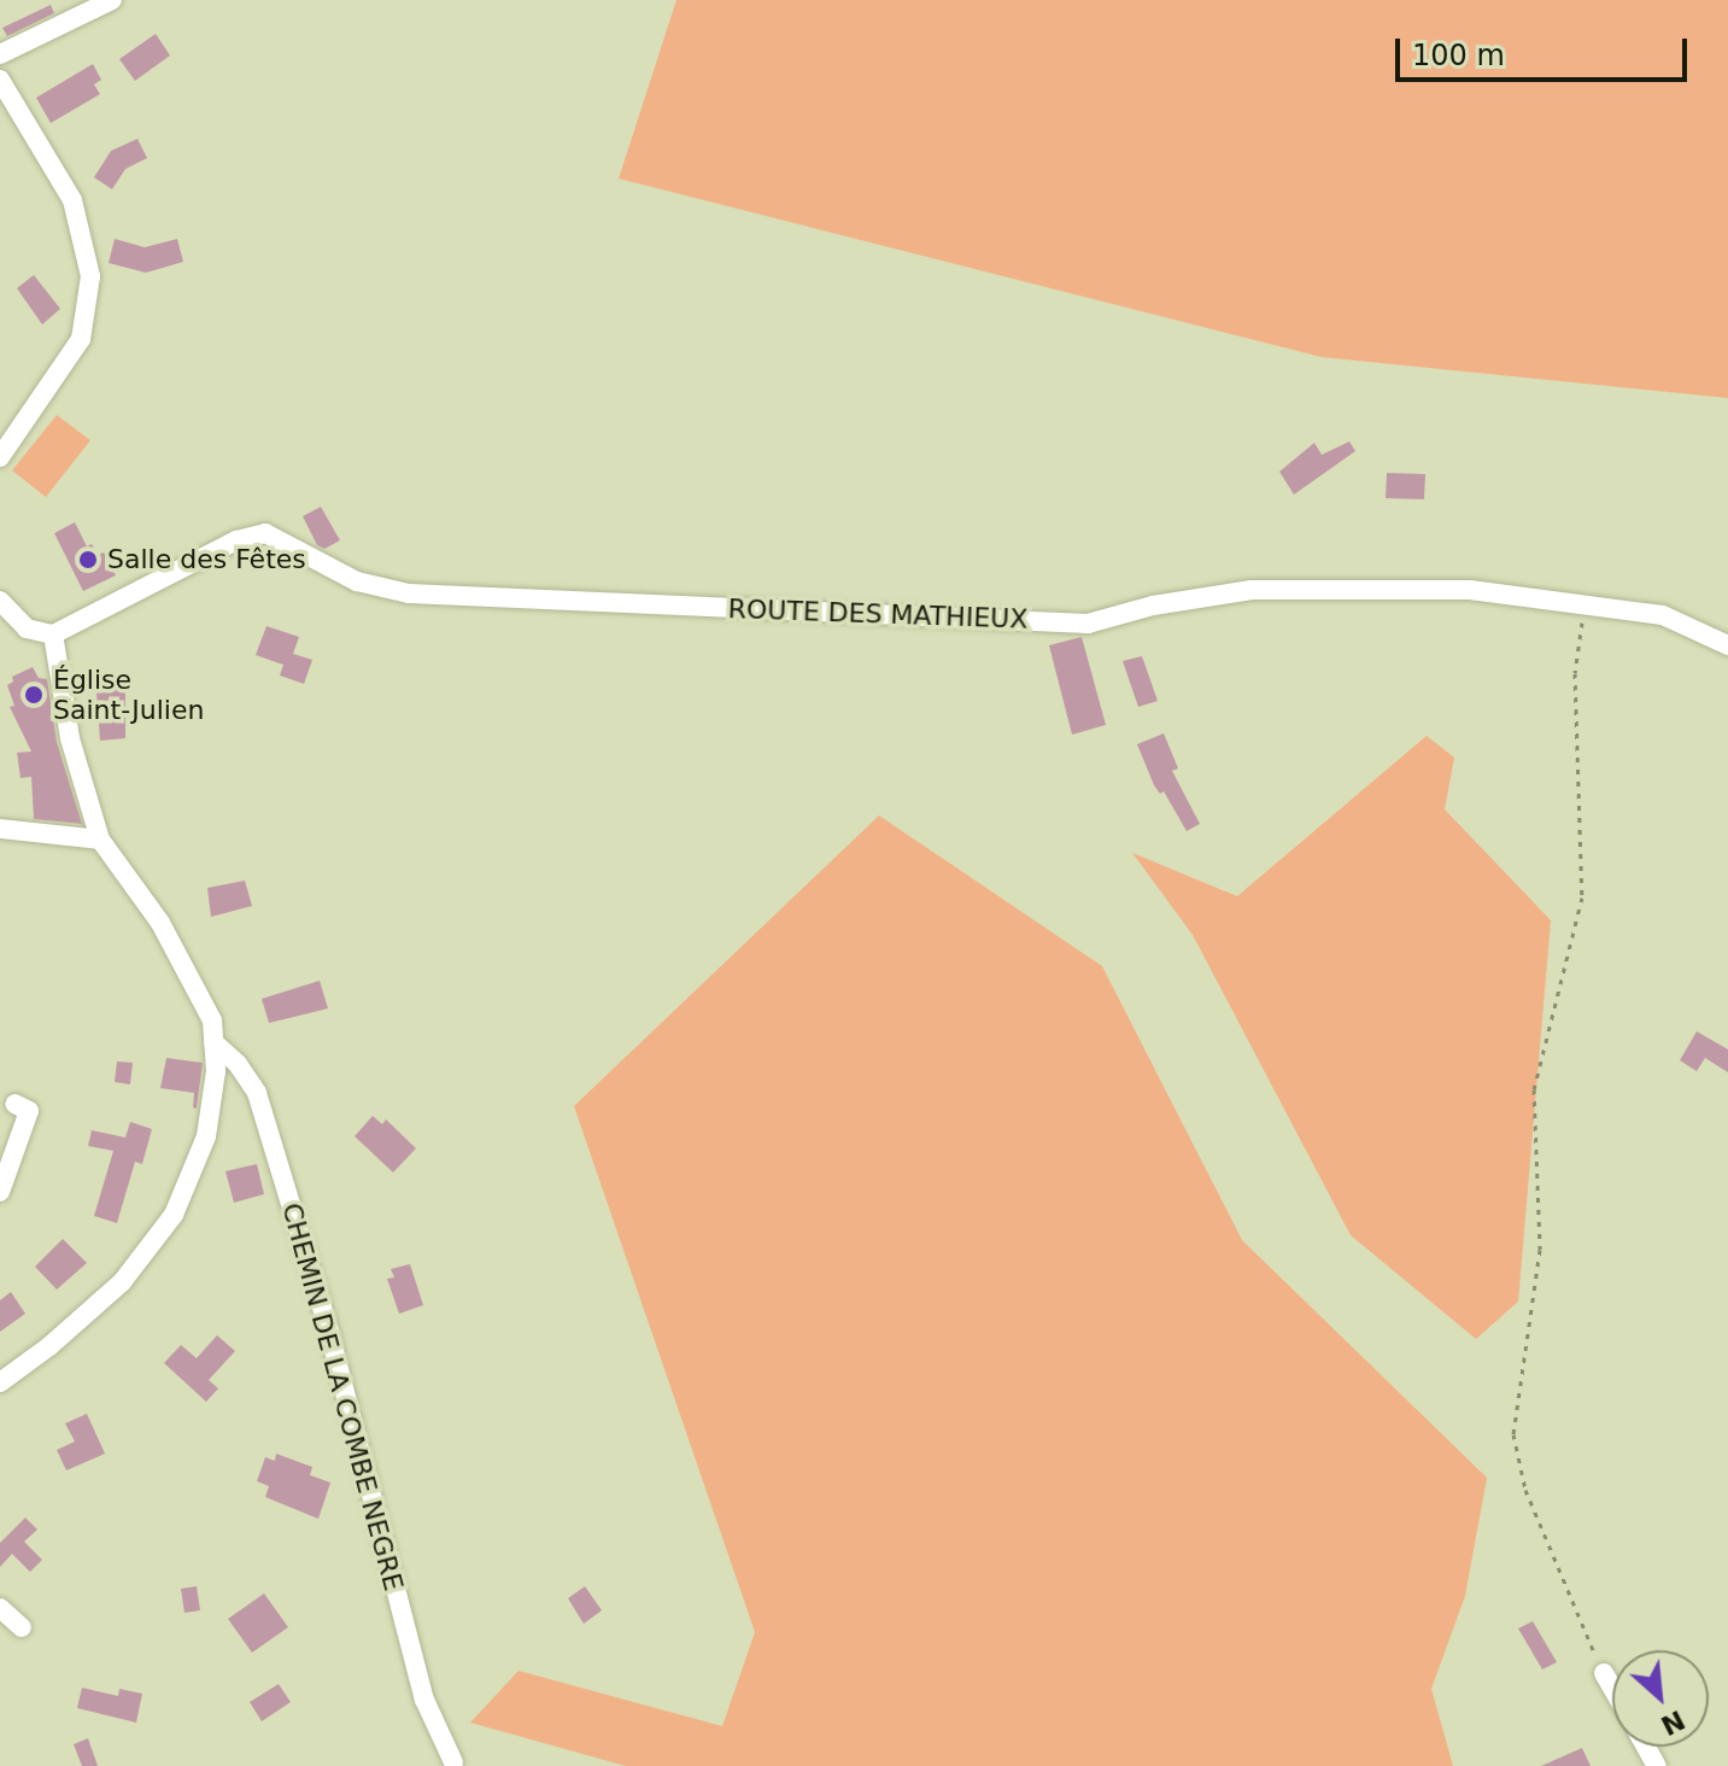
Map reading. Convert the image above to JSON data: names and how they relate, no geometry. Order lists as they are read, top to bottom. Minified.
{"streets":{"street":["ROUTE DES MATHIEUX","CHEMIN DE LA COMBE NEGRE"]},"places":["Salle des Fêtes","Église Saint-Julien"],"scale_bar":"100 m","north":"bottom right"}
